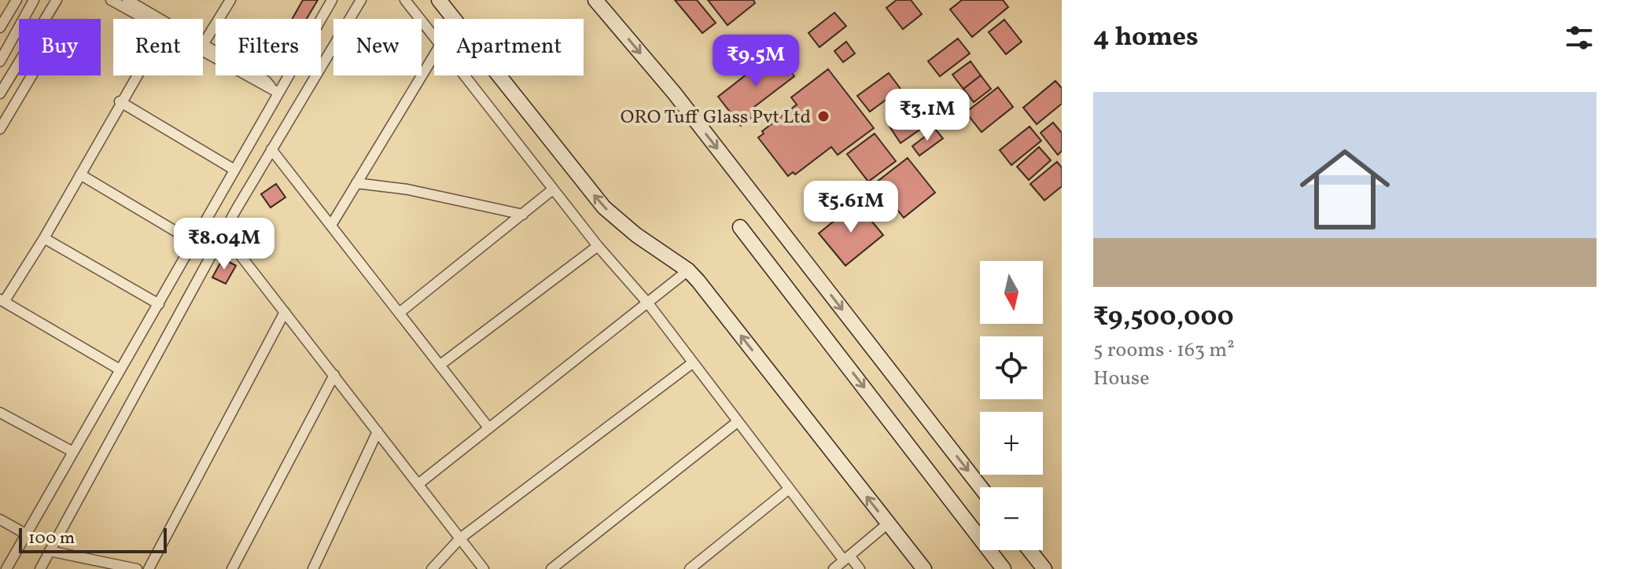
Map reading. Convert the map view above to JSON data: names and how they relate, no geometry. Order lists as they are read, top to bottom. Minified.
{"places":["ORO Tuff Glass Pvt Ltd"],"scale_bar":"100 m","north":"bottom","page":{"heading":"4 homes","chip":["Buy","Rent","Filters","New","Apartment"],"price":["₹9.5M","₹3.1M","₹5.61M","₹8.04M"],"list":[{"name":"₹9,500,000","note":"5 rooms · 163 m² · House"}],"map_buttons":["+","−"],"scale":"100 m"}}
